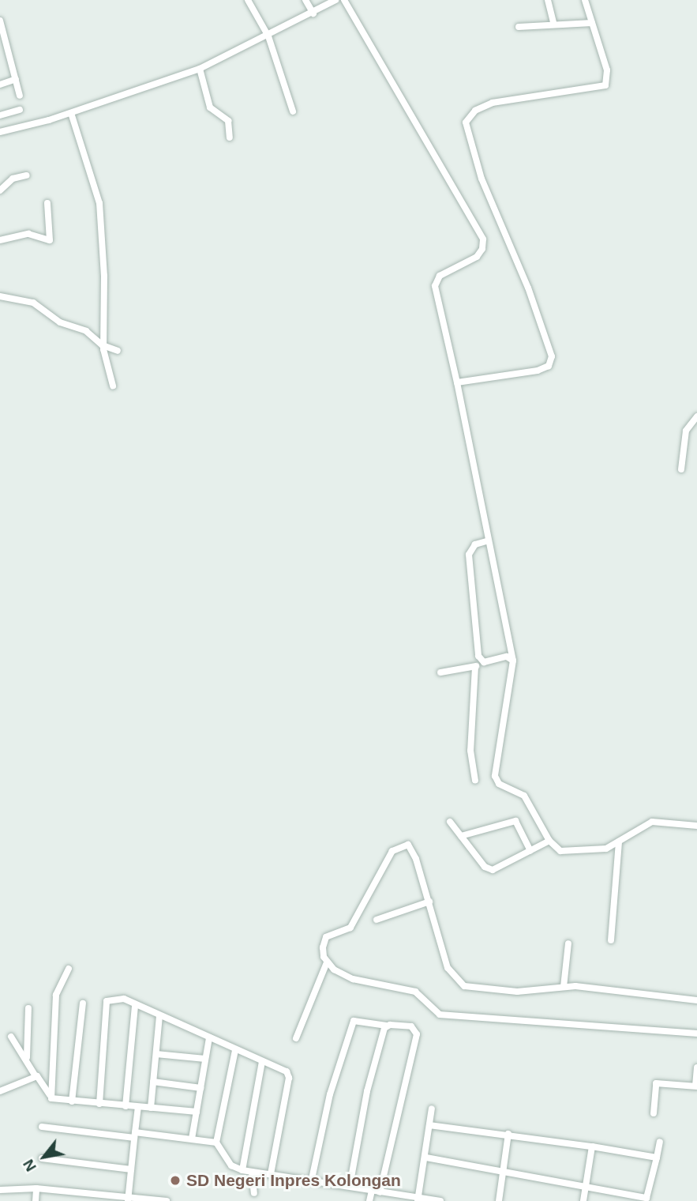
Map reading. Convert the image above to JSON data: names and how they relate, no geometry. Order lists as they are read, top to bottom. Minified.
{"places":["SD Negeri Inpres Kolongan"],"north":"bottom left"}
